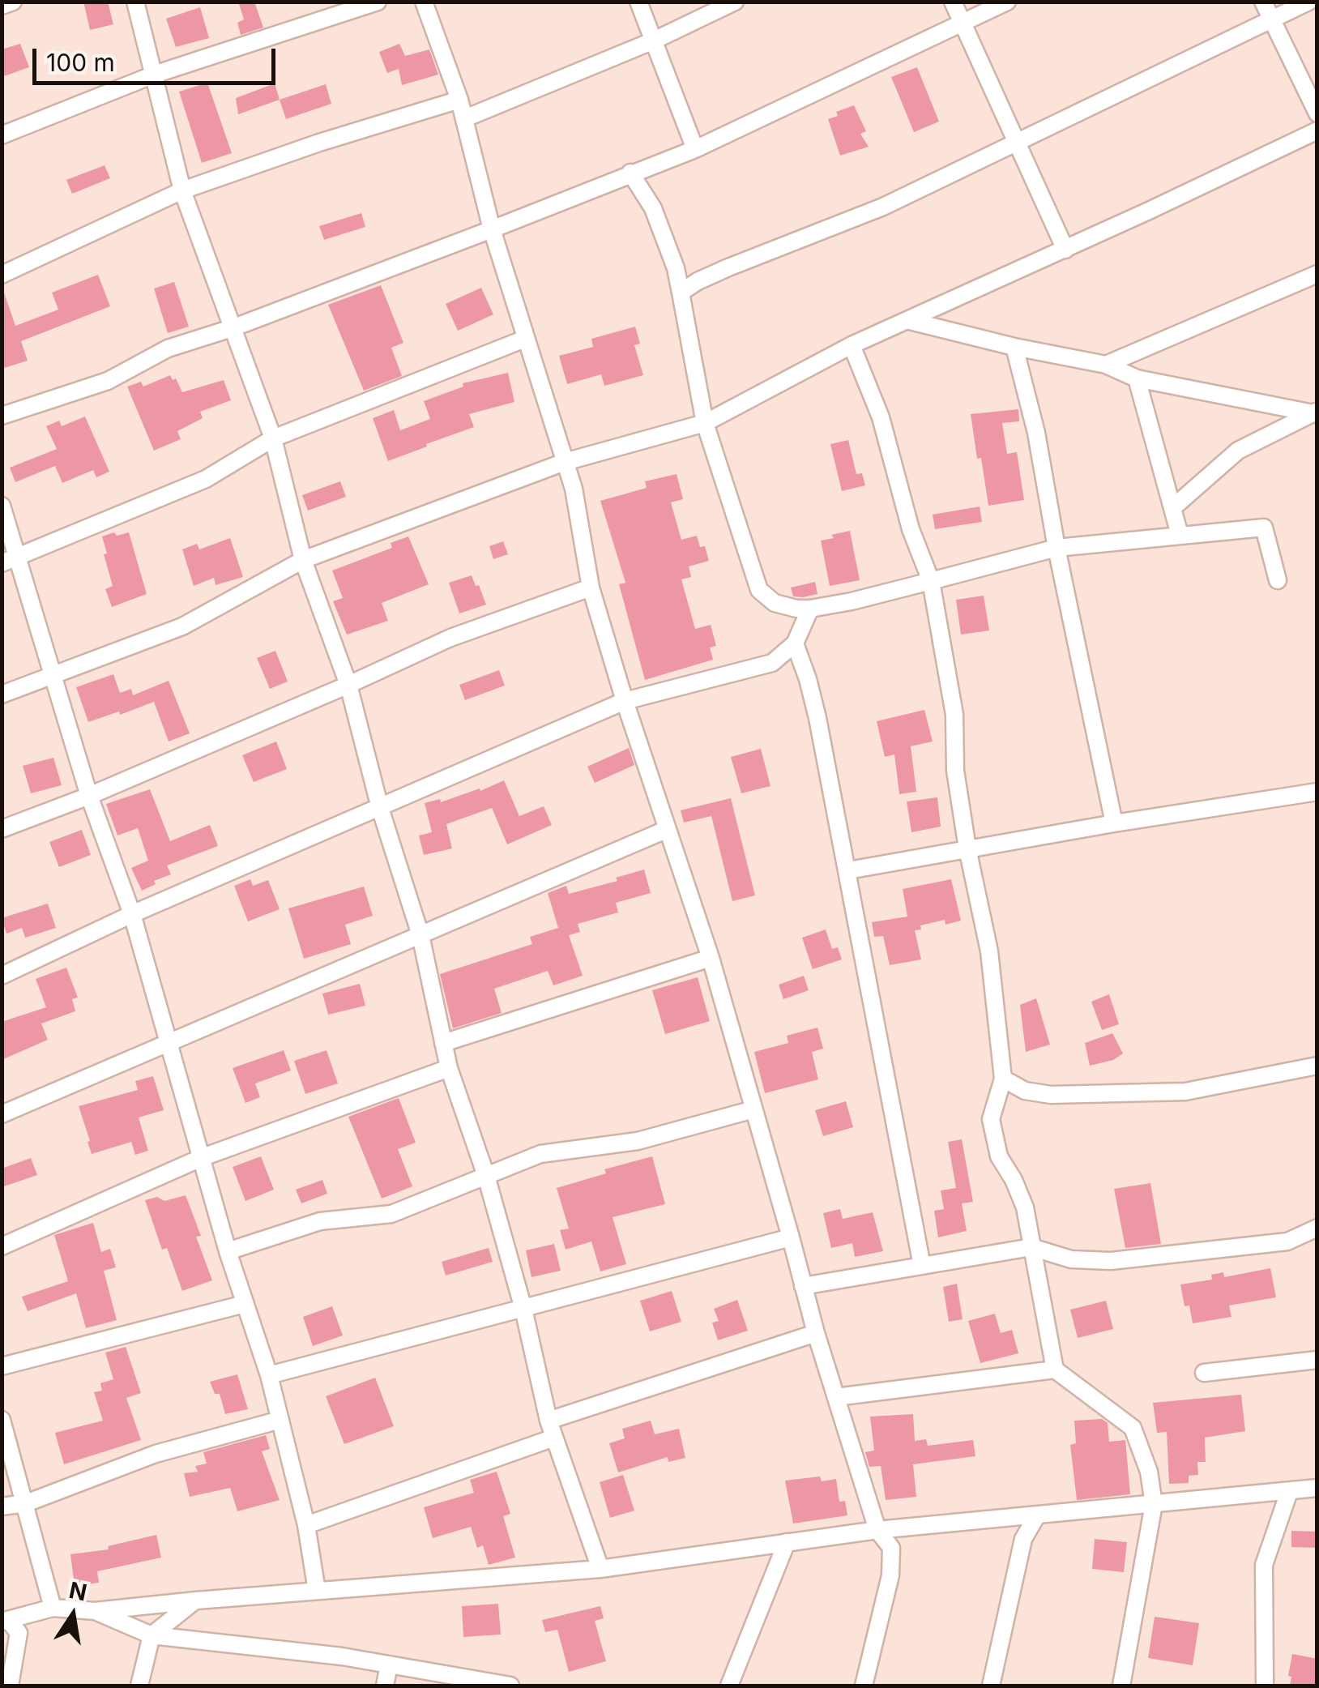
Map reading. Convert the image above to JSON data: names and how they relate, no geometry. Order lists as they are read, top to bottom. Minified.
{"scale_bar":"100 m","north":"top"}
